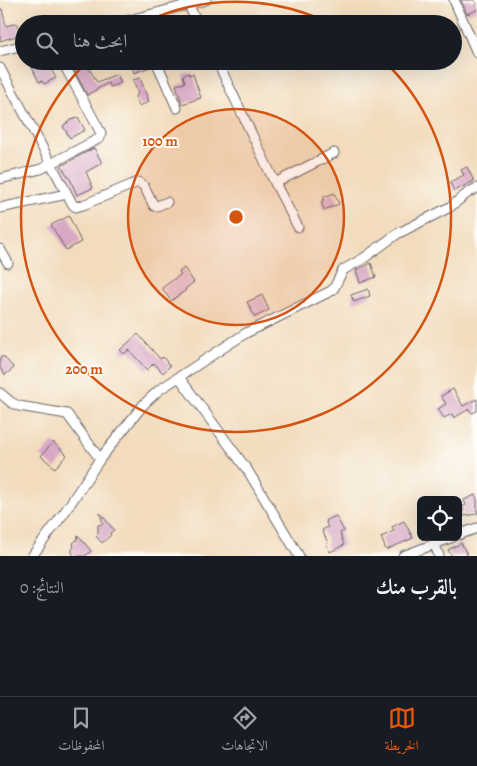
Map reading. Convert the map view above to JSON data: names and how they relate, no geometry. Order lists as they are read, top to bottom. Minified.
{"page":{"search":"ابحث هنا","heading":["بالقرب منك","النتائج: 0"],"nav":["الخريطة","الاتجاهات","المحفوظات"]},"rings":["100 m","200 m"]}
